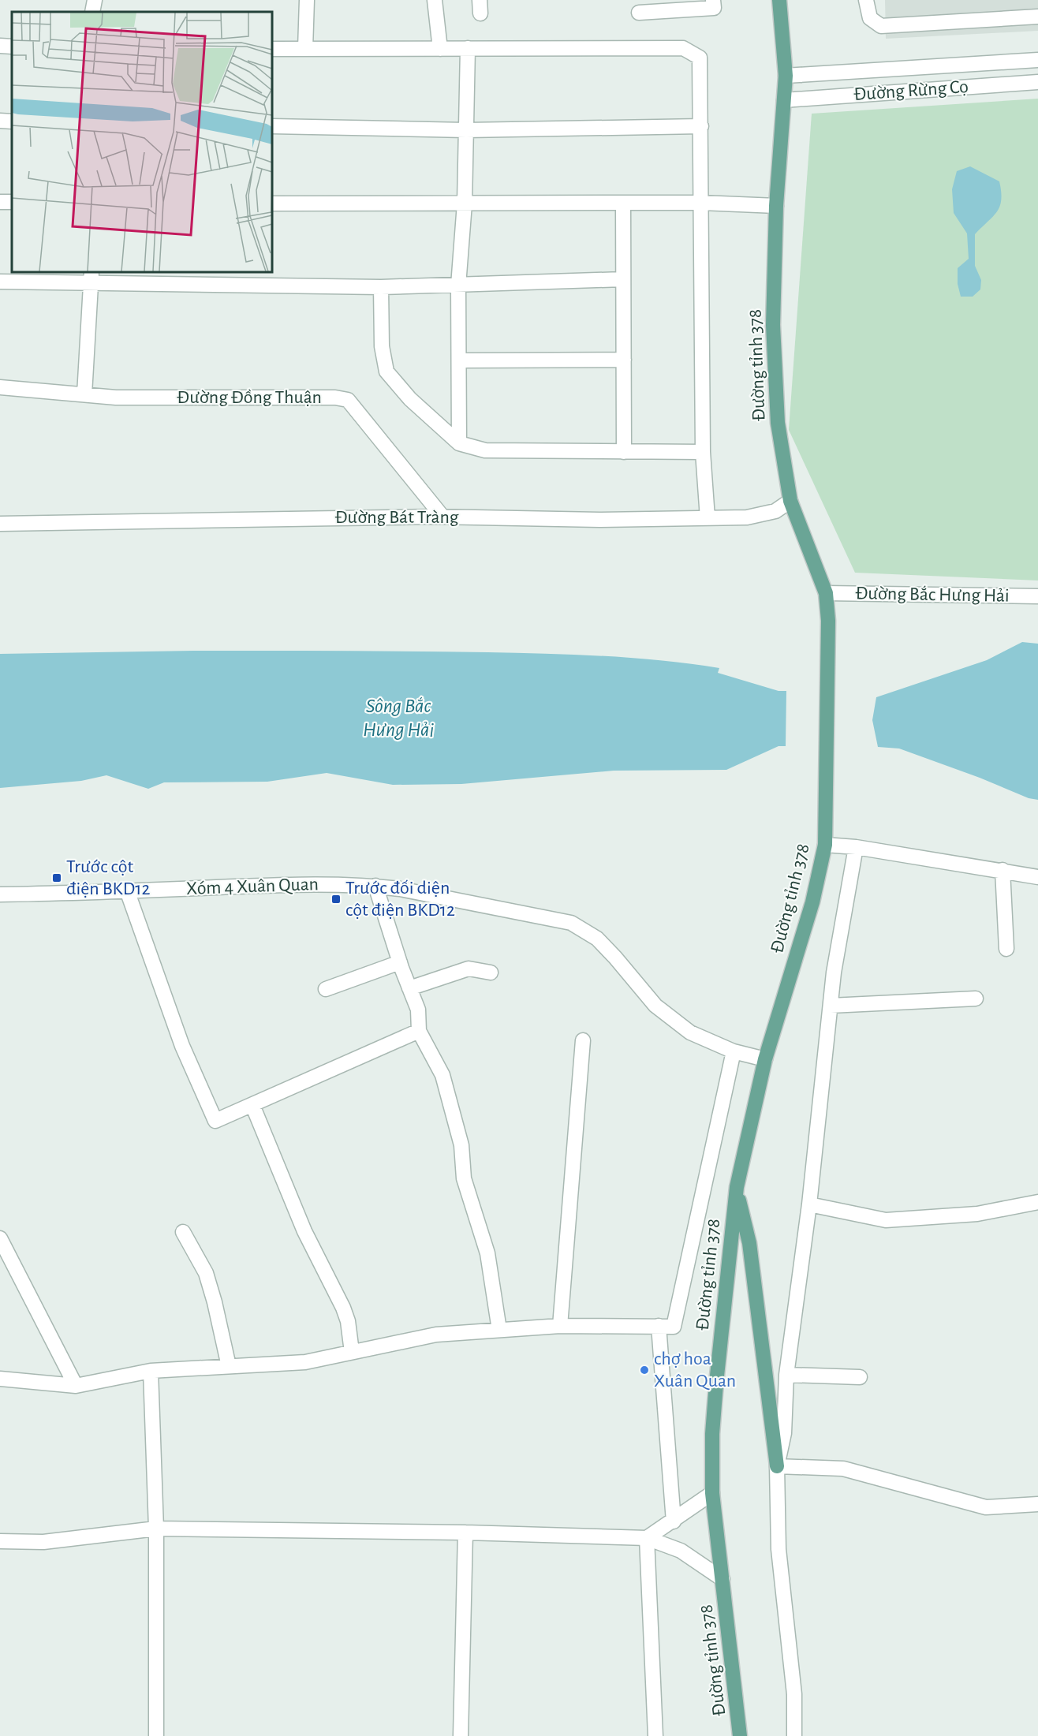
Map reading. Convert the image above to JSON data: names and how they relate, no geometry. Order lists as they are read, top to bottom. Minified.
{"streets":{"main road":["Đường tỉnh 378"],"street":["Đường Rừng Cọ","Đường Đồng Thuận","Đường Bát Tràng","Đường Bắc Hưng Hải","Xóm 4 Xuân Quan"]},"crossings":[["Đường Rừng Cọ","Đường tỉnh 378"],["Đường tỉnh 378","Đường Bát Tràng"],["Đường tỉnh 378","Đường Bắc Hưng Hải"],["Đường tỉnh 378","Xóm 4 Xuân Quan"],["Đường Đồng Thuận","Đường Bát Tràng"]],"water":["Sông Bắc Hưng Hải"],"places":{"transit":["Trước cột điện BKD12","Trước đối diện cột điện BKD12"],"other":["chợ hoa Xuân Quan"]}}
